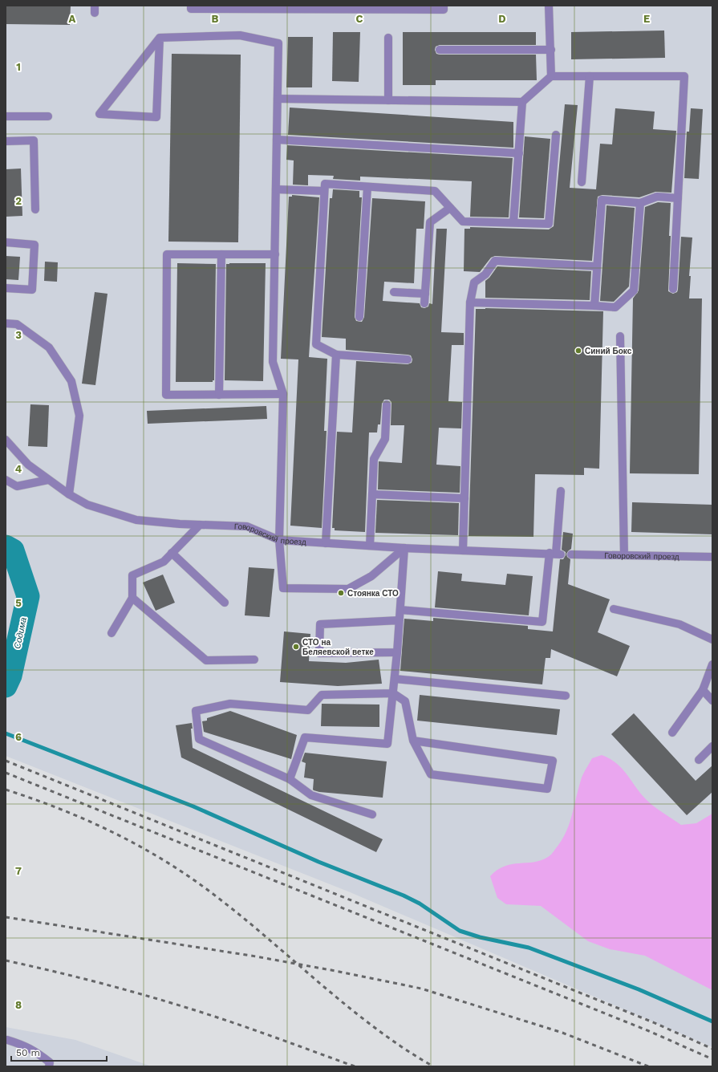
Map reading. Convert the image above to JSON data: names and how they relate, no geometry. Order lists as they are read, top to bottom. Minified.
{"streets":{"street":["Говоровский проезд"]},"water":["Содима"],"places":["Синий Бокс","Стоянка СТО","СТО на Беляевской ветке"],"scale_bar":"50 m","grid":{"columns":["A","B","C","D","E"],"rows":["1","2","3","4","5","6","7","8"]}}
